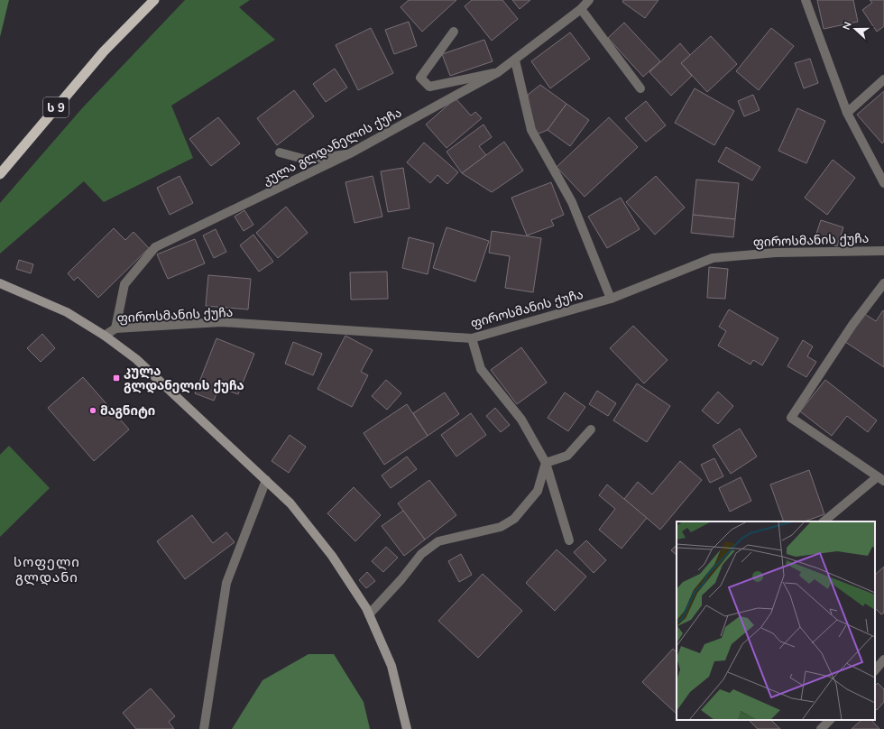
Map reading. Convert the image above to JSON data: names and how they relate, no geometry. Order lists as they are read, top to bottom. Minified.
{"streets":{"highway":["ს 9"],"street":["კულა გლდანელის ქუჩა","ფიროსმანის ქუჩა"]},"crossings":[["კულა გლდანელის ქუჩა","ფიროსმანის ქუჩა"]],"districts":["სოფელი გლდანი"],"places":{"transit":["კულა გლდანელის ქუჩა"],"other":["მაგნიტი"]},"north":"left"}
